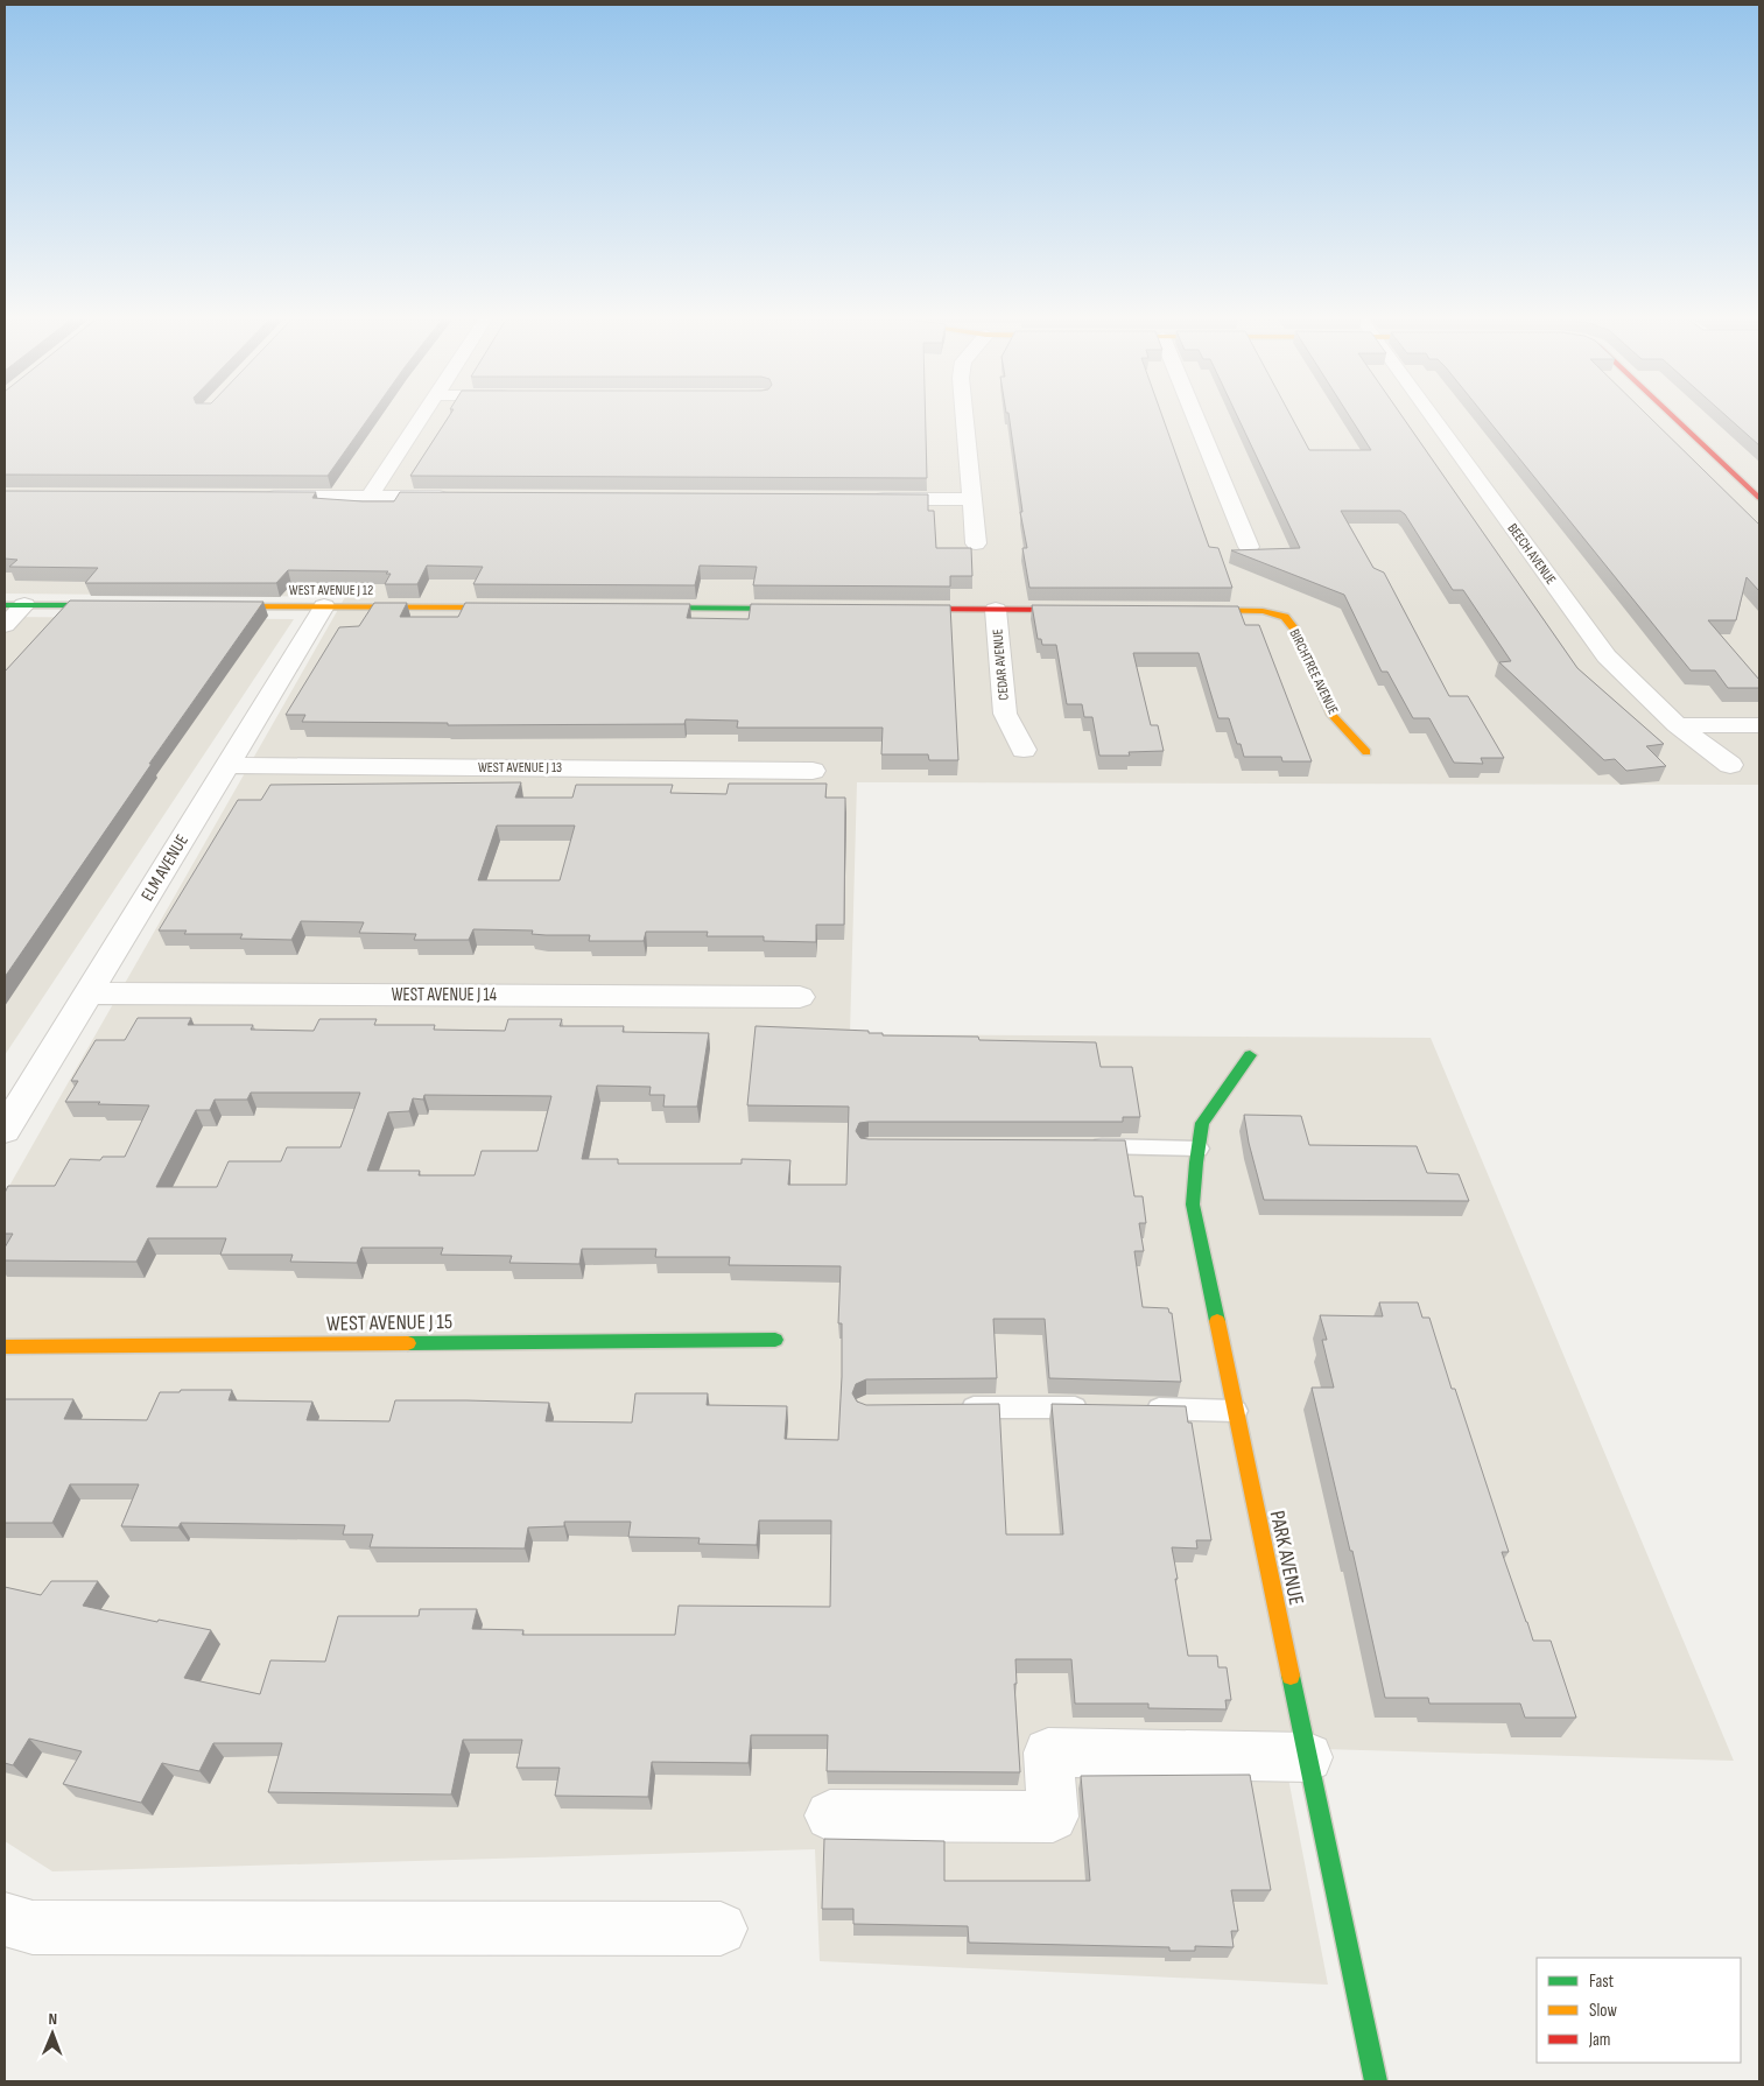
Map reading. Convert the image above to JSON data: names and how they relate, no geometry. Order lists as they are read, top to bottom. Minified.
{"streets":{"street":["BEECH AVENUE","WEST AVENUE J 12","CEDAR AVENUE","BIRCHTREE AVENUE","WEST AVENUE J 13","ELM AVENUE","WEST AVENUE J 14","WEST AVENUE J 15","PARK AVENUE"]},"crossings":[["WEST AVENUE J 12","ELM AVENUE"],["WEST AVENUE J 13","ELM AVENUE"],["ELM AVENUE","WEST AVENUE J 14"]],"legend":["Fast","Slow","Jam"],"north":"top"}
